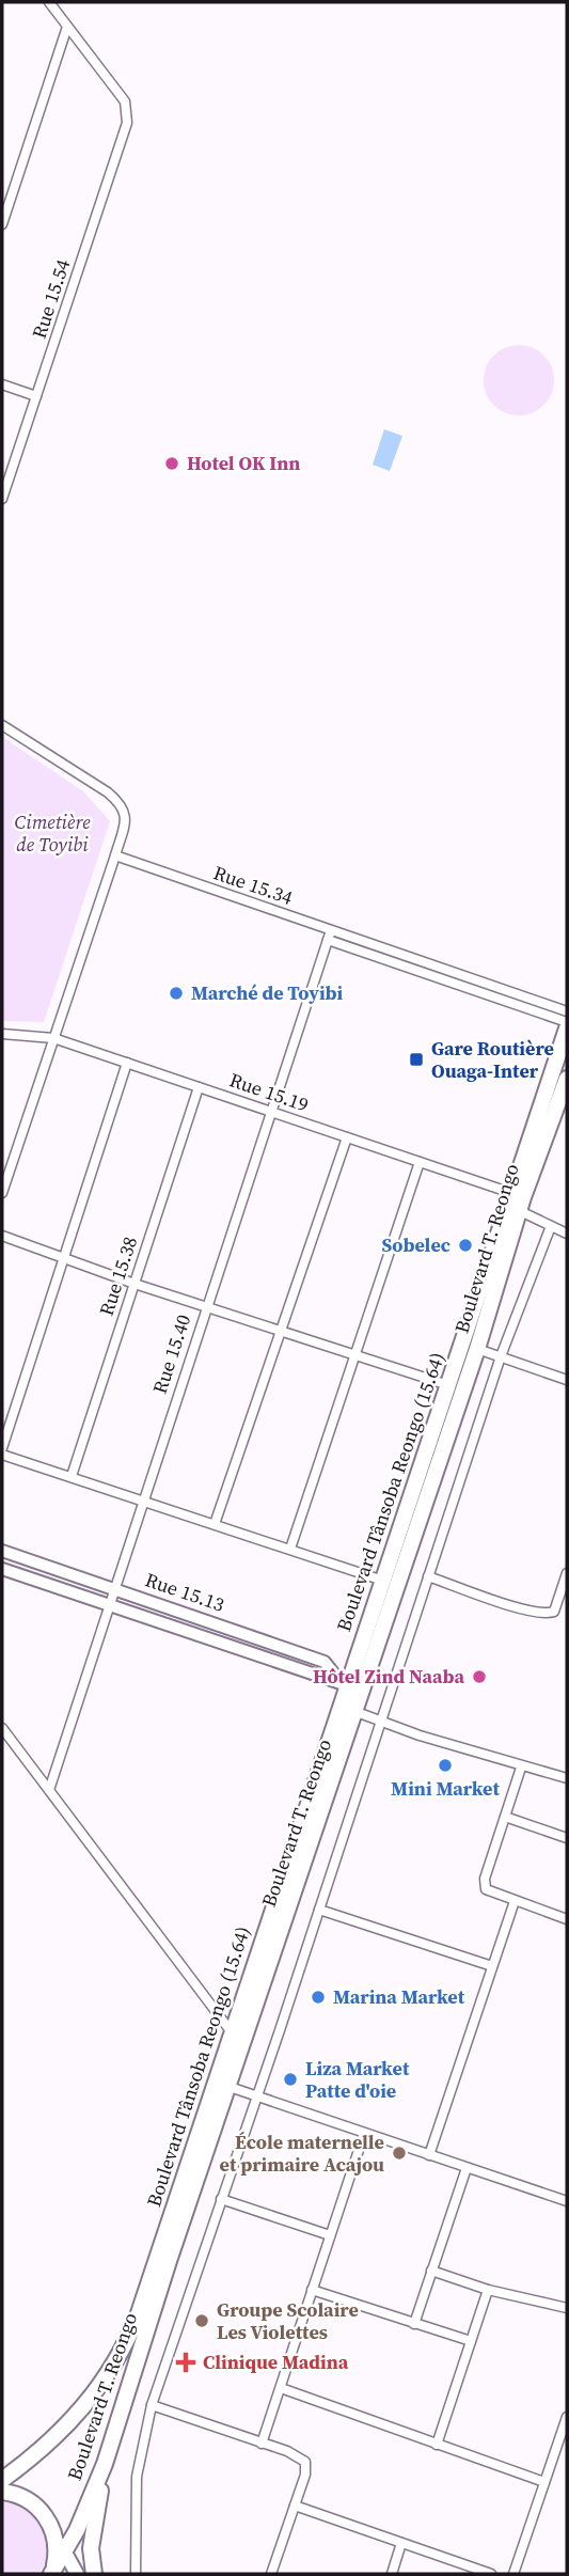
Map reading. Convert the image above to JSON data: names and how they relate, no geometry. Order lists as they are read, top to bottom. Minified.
{"streets":{"highway":["Boulevard T. Reongo","Boulevard Tânsoba Reongo (15.64)"],"main road":["Rue 15.13"],"street":["Rue 15.54","Rue 15.34","Rue 15.19","Rue 15.38","Rue 15.40"]},"crossings":[["Rue 15.34","Rue 15.40"],["Rue 15.19","Boulevard T. Reongo"],["Rue 15.19","Rue 15.38"],["Rue 15.19","Rue 15.40"],["Rue 15.19","Boulevard Tânsoba Reongo (15.64)"],["Boulevard T. Reongo","Boulevard Tânsoba Reongo (15.64)"],["Boulevard T. Reongo","Rue 15.13"],["Rue 15.40","Rue 15.13"],["Boulevard Tânsoba Reongo (15.64)","Rue 15.13"]],"parks":["Cimetière de Toyibi"],"places":{"other":["Hotel OK Inn","Marché de Toyibi","Sobelec","Hôtel Zind Naaba","Mini Market","Marina Market","Liza Market Patte d'oie","École maternelle et primaire Acajou","Groupe Scolaire Les Violettes"],"transit":["Gare Routière Ouaga-Inter"],"health":["Clinique Madina"]}}
